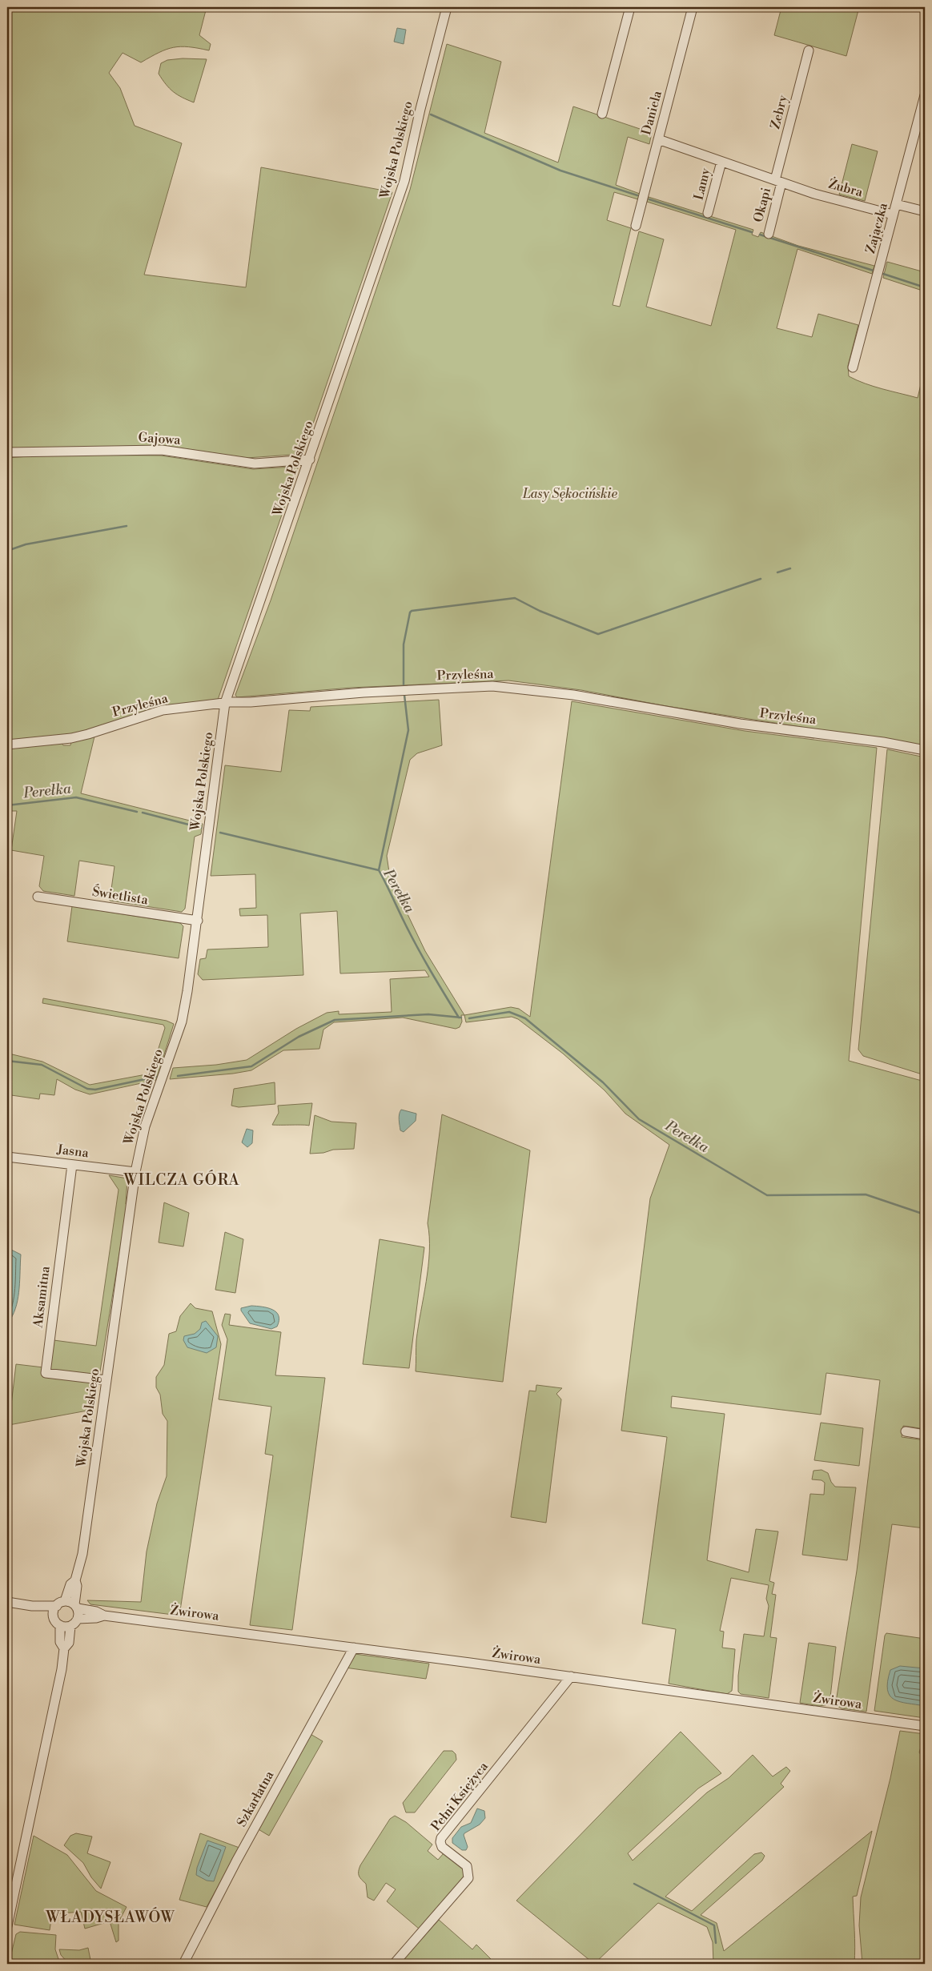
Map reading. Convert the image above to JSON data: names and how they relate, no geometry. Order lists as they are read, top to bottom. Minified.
{"streets":{"street":["Zebry","Daniela","Wojska Polskiego","Lamy","Żubra","Okapi","Zajączka","Gajowa","Przyleśna","Świetlista","Jasna","Aksamitna","Żwirowa","Pełni Księżyca","Szkarłatna"]},"crossings":[["Zebry","Żubra"],["Zebry","Okapi"],["Wojska Polskiego","Gajowa"],["Wojska Polskiego","Przyleśna"],["Wojska Polskiego","Świetlista"],["Wojska Polskiego","Jasna"],["Wojska Polskiego","Aksamitna"],["Wojska Polskiego","Żwirowa"],["Żubra","Okapi"],["Żubra","Zajączka"],["Jasna","Aksamitna"],["Żwirowa","Pełni Księżyca"],["Żwirowa","Szkarłatna"]],"districts":["WILCZA GÓRA","WŁADYSŁAWÓW"],"water":["Perełka"],"parks":["Lasy Sękocińskie"]}
